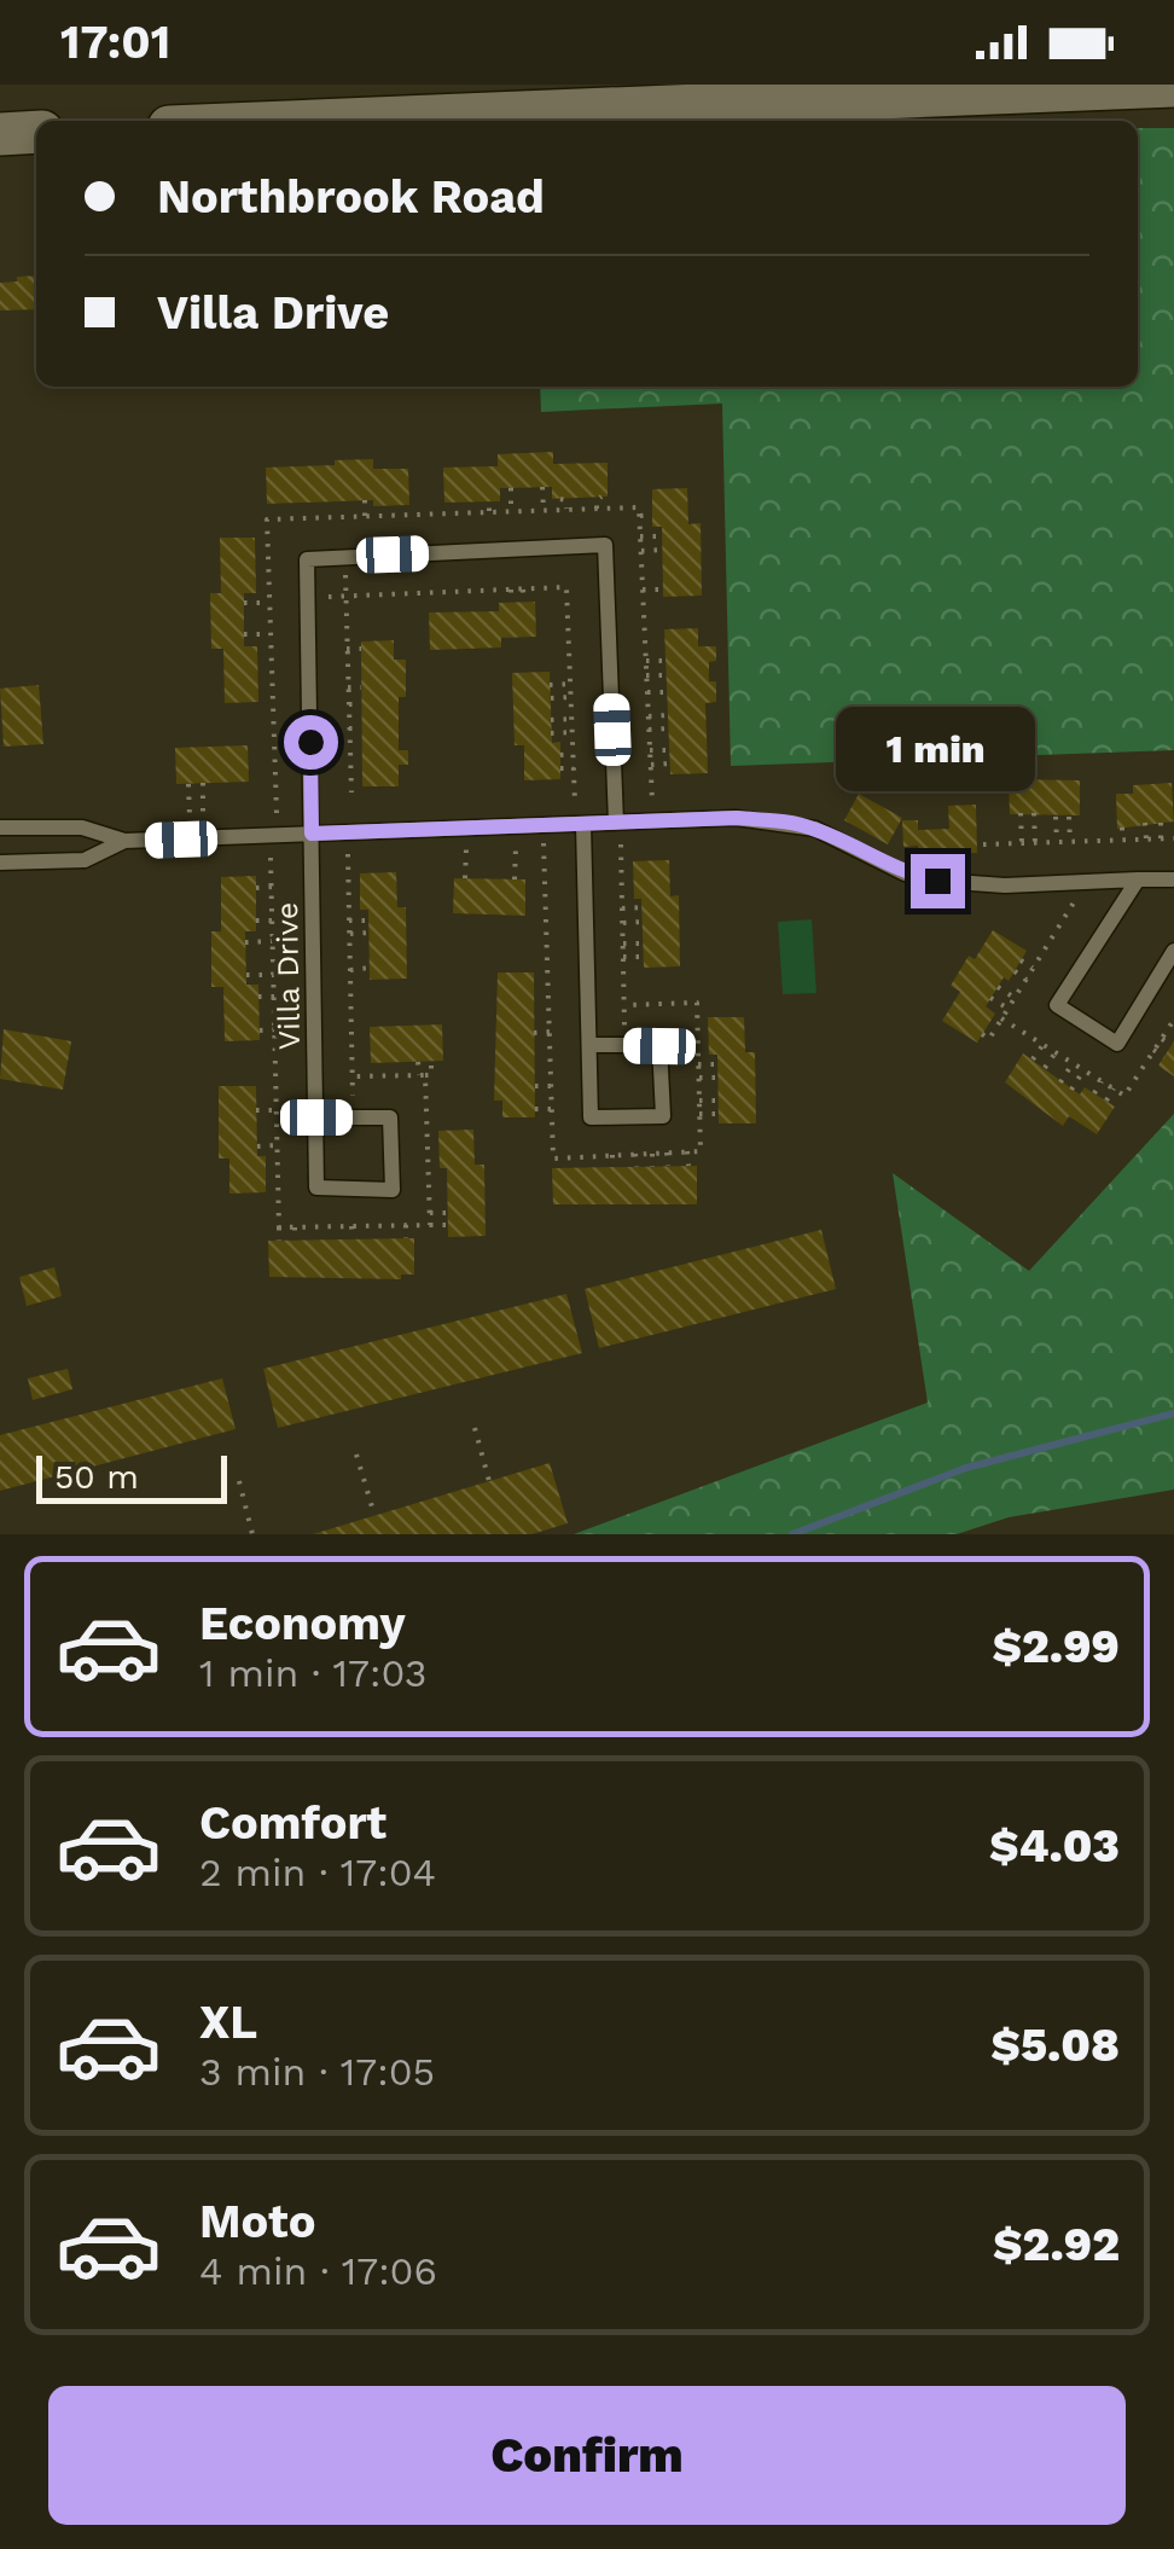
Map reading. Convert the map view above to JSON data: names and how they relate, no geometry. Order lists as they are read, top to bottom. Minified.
{"streets":{"lane":["Villa Drive"]},"scale_bar":"50 m","page":{"status":"17:01","banner":["Northbrook Road","Villa Drive"],"bubble":"1 min","scale":"50 m","list":[{"name":"Economy","note":"1 min · 17:03","value":"$2.99"},{"name":"Comfort","note":"2 min · 17:04","value":"$4.03"},{"name":"XL","note":"3 min · 17:05","value":"$5.08"},{"name":"Moto","note":"4 min · 17:06","value":"$2.92"}],"buttons":"Confirm"}}
